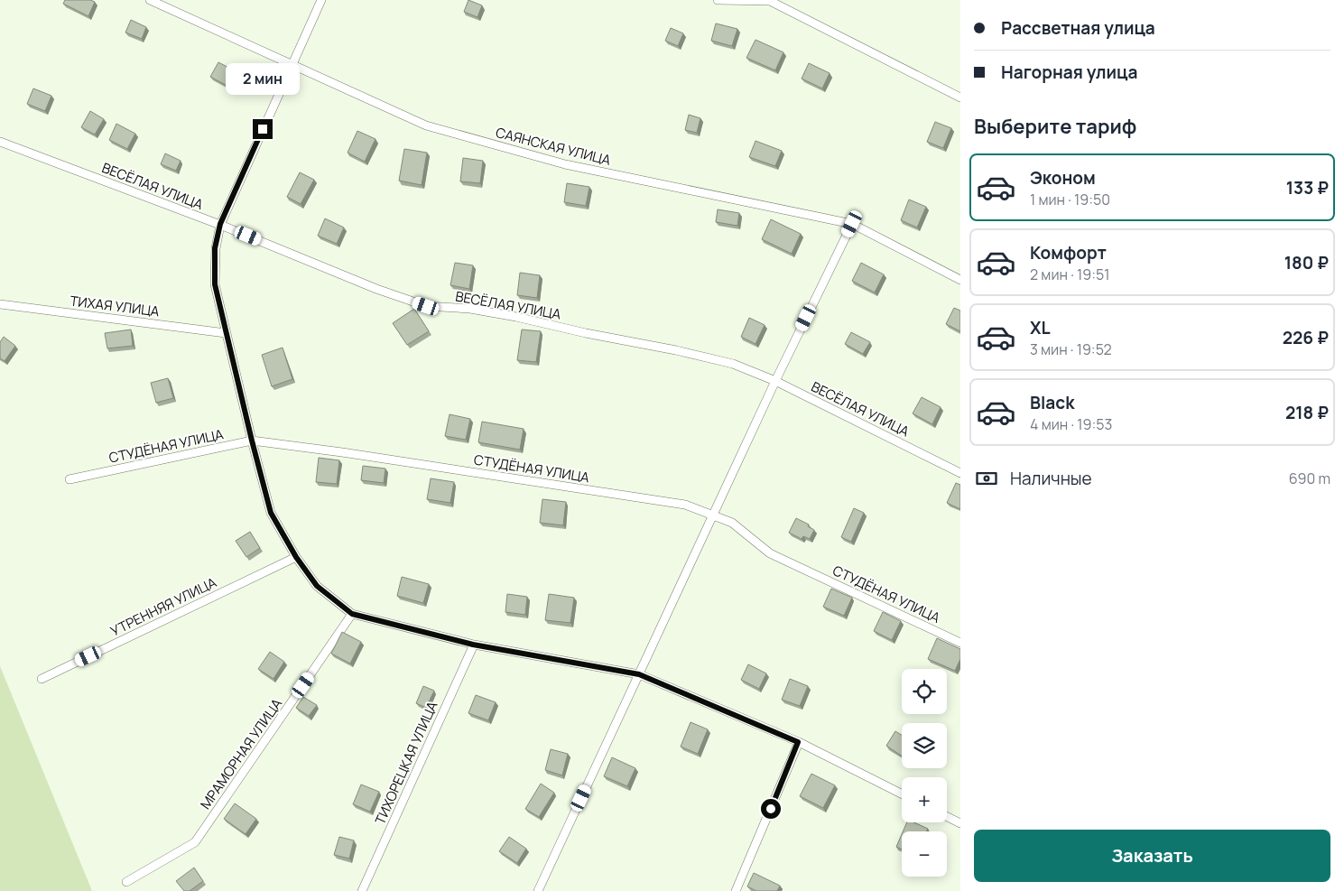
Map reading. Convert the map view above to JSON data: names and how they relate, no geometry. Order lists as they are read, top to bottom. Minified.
{"streets":{"street":["САЯНСКАЯ УЛИЦА","ВЕСЁЛАЯ УЛИЦА","ТИХАЯ УЛИЦА","СТУДЁНАЯ УЛИЦА","УТРЕННЯЯ УЛИЦА","МРАМОРНАЯ УЛИЦА","ТИХОРЕЦКАЯ УЛИЦА"]},"page":{"banner":["Рассветная улица","Нагорная улица"],"bubble":"2 мин","heading":"Выберите тариф","list":[{"name":"Эконом","note":"1 мин · 19:50","value":"133 ₽"},{"name":"Комфорт","note":"2 мин · 19:51","value":"180 ₽"},{"name":"XL","note":"3 мин · 19:52","value":"226 ₽"},{"name":"Black","note":"4 мин · 19:53","value":"218 ₽"}],"pay":["Наличные","690 m"],"map_buttons":["+","−"],"buttons":"Заказать"}}
